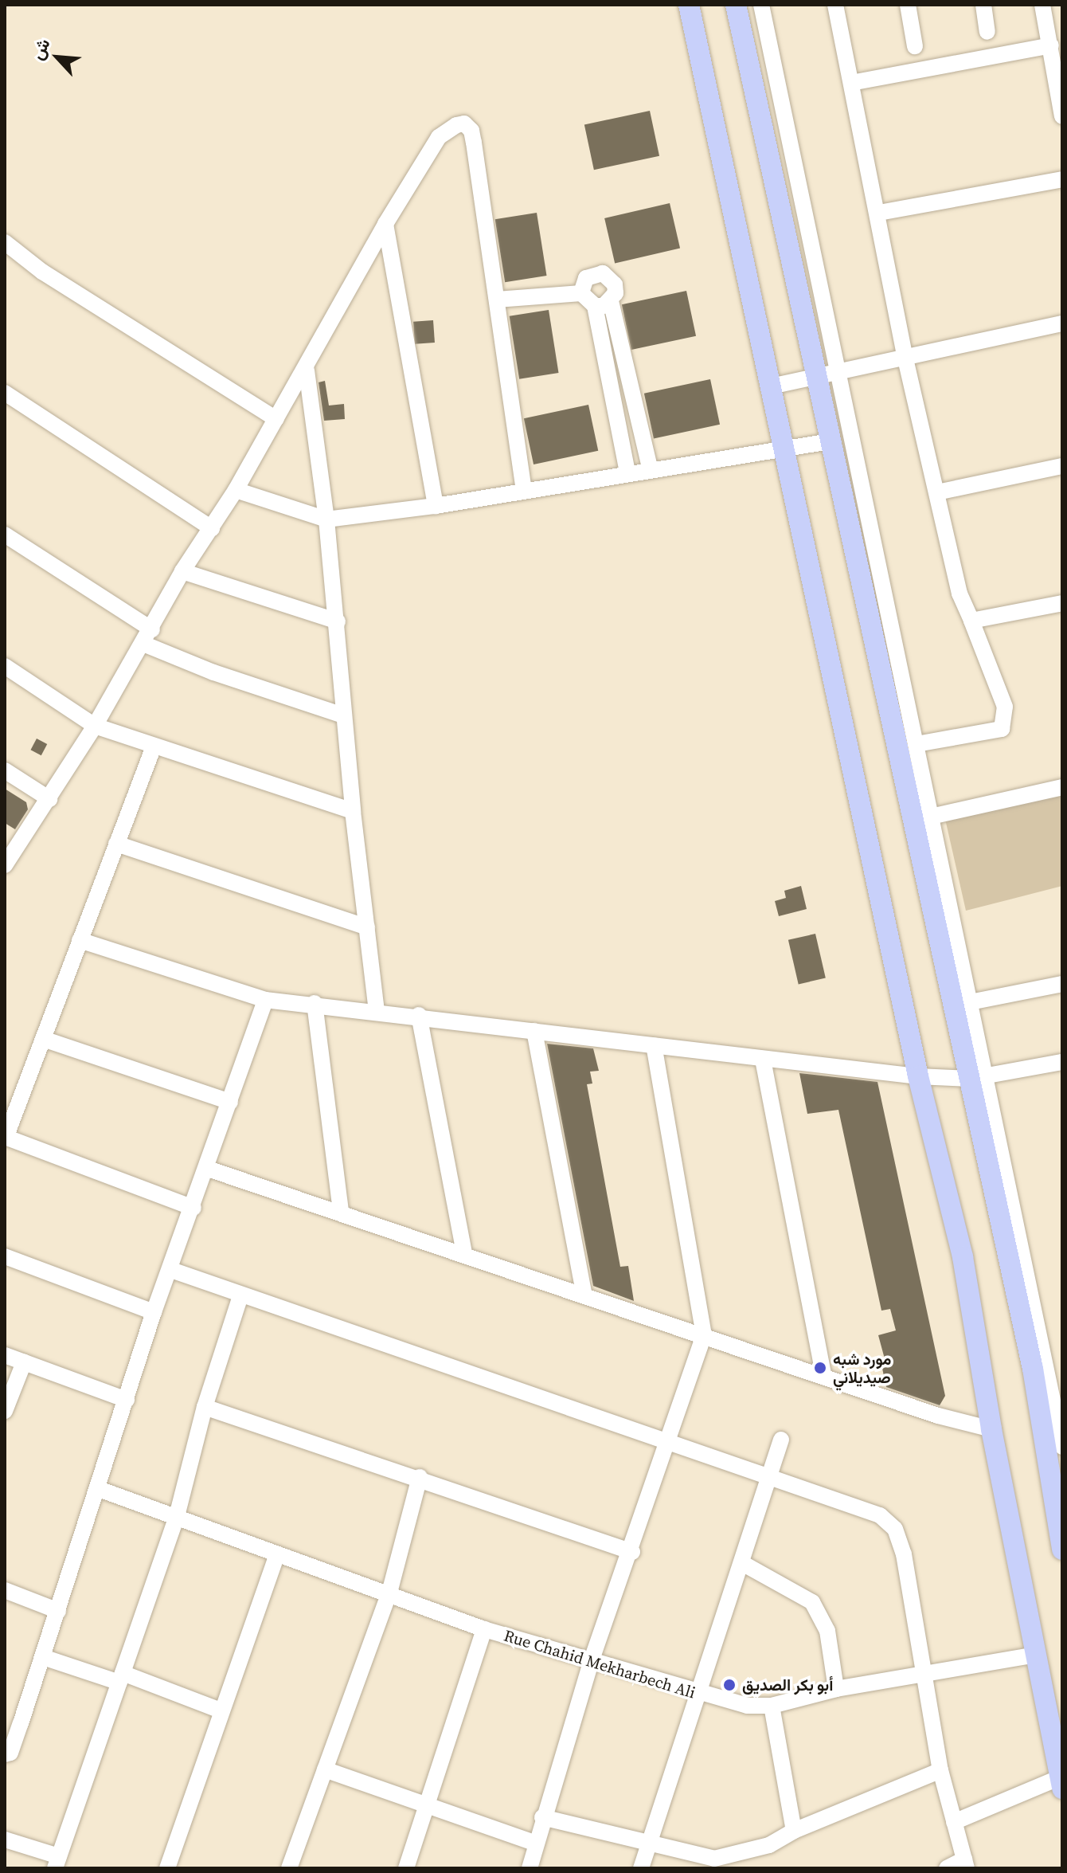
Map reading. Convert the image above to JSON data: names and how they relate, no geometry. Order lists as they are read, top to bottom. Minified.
{"streets":{"street":["Rue Chahid Mekharbech Ali"]},"places":["مورد شبه صيديلاني","أبو بكر الصديق"],"north":"top left"}
